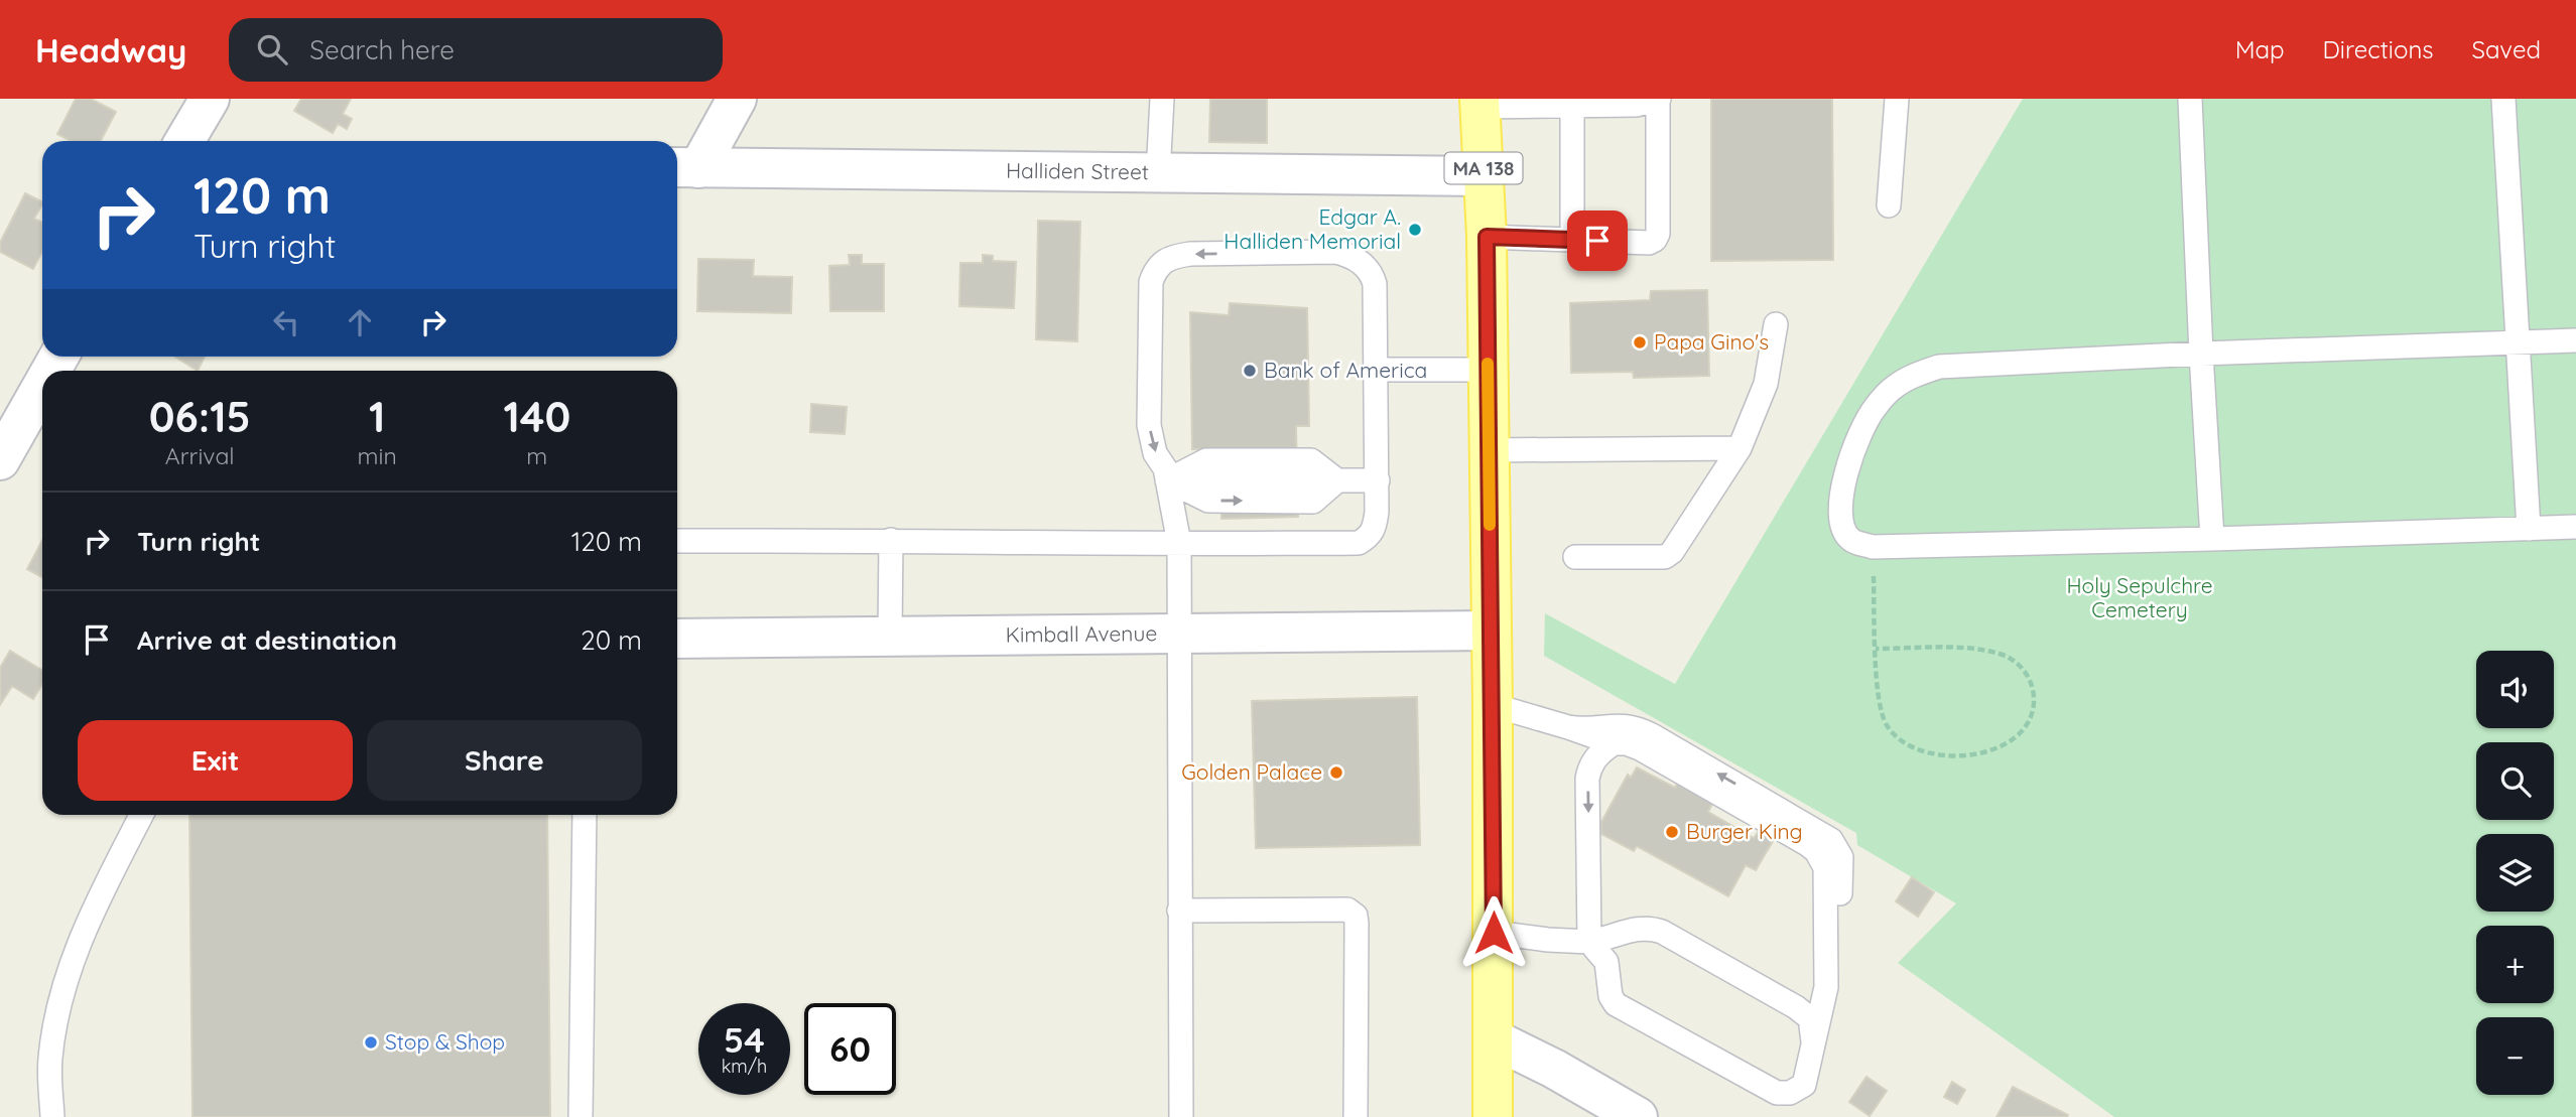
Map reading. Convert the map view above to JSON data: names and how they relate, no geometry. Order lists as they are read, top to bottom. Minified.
{"streets":{"main road":["MA 138"],"street":["Halliden Street","Kimball Avenue"]},"crossings":[["MA 138","Halliden Street"],["MA 138","Kimball Avenue"]],"parks":["Holy Sepulchre Cemetery"],"places":["Edgar A. Halliden Memorial","Papa Gino's","Bank of America","Golden Palace","Burger King","Stop & Shop"],"page":{"header":"Headway","search":"Search here","nav":["Map","Directions","Saved"],"turn":["120 m","Turn right"],"eta":["06:15","Arrival","1","min","140","m"],"list":[{"name":"Turn right","value":"120 m"},{"name":"Arrive at destination","value":"20 m"}],"map_buttons":["+","−"],"buttons":["Exit","Share"],"speed":"54 km/h","limit":"60"}}
